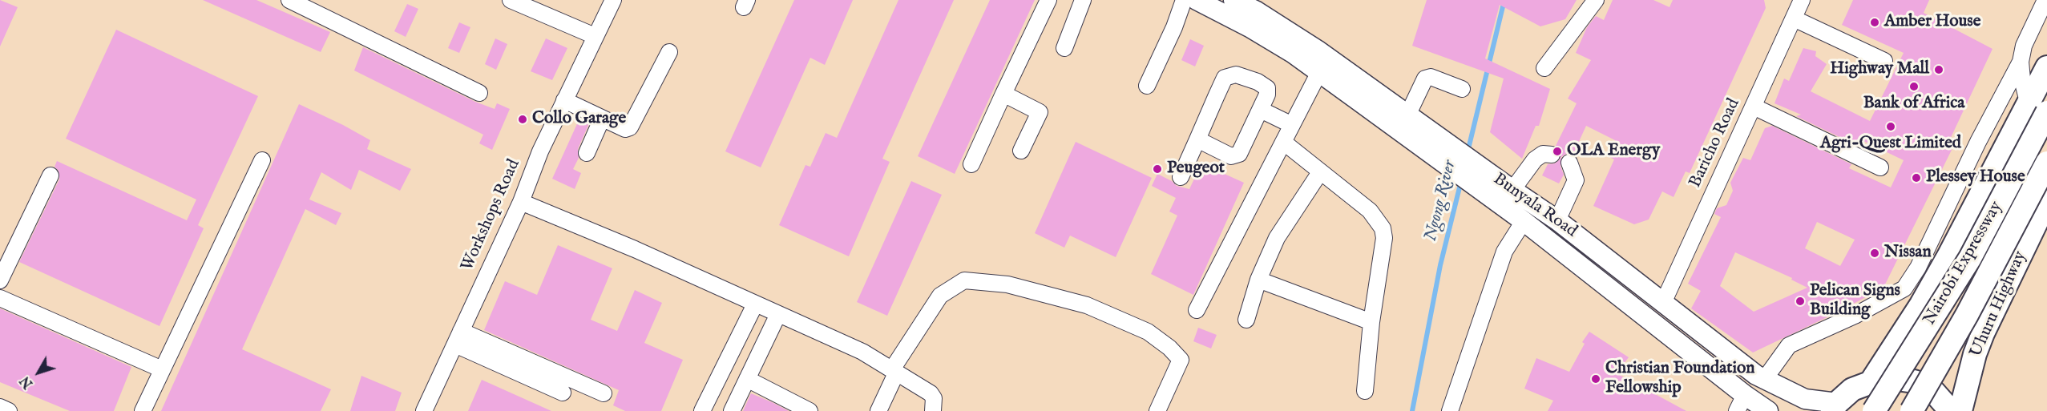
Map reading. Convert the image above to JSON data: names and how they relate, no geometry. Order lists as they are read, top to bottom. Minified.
{"streets":{"highway":["Nairobi Expressway","Uhuru Highway"],"main road":["Bunyala Road"],"street":["Baricho Road","Workshops Road"]},"crossings":[["Baricho Road","Bunyala Road"]],"water":["Ngong River"],"places":["Amber House","Highway Mall","Bank of Africa","Collo Garage","Agri-Quest Limited","OLA Energy","Peugeot","Plessey House","Nissan","Pelican Signs Building","Christian Foundation Fellowship"],"north":"bottom left"}
